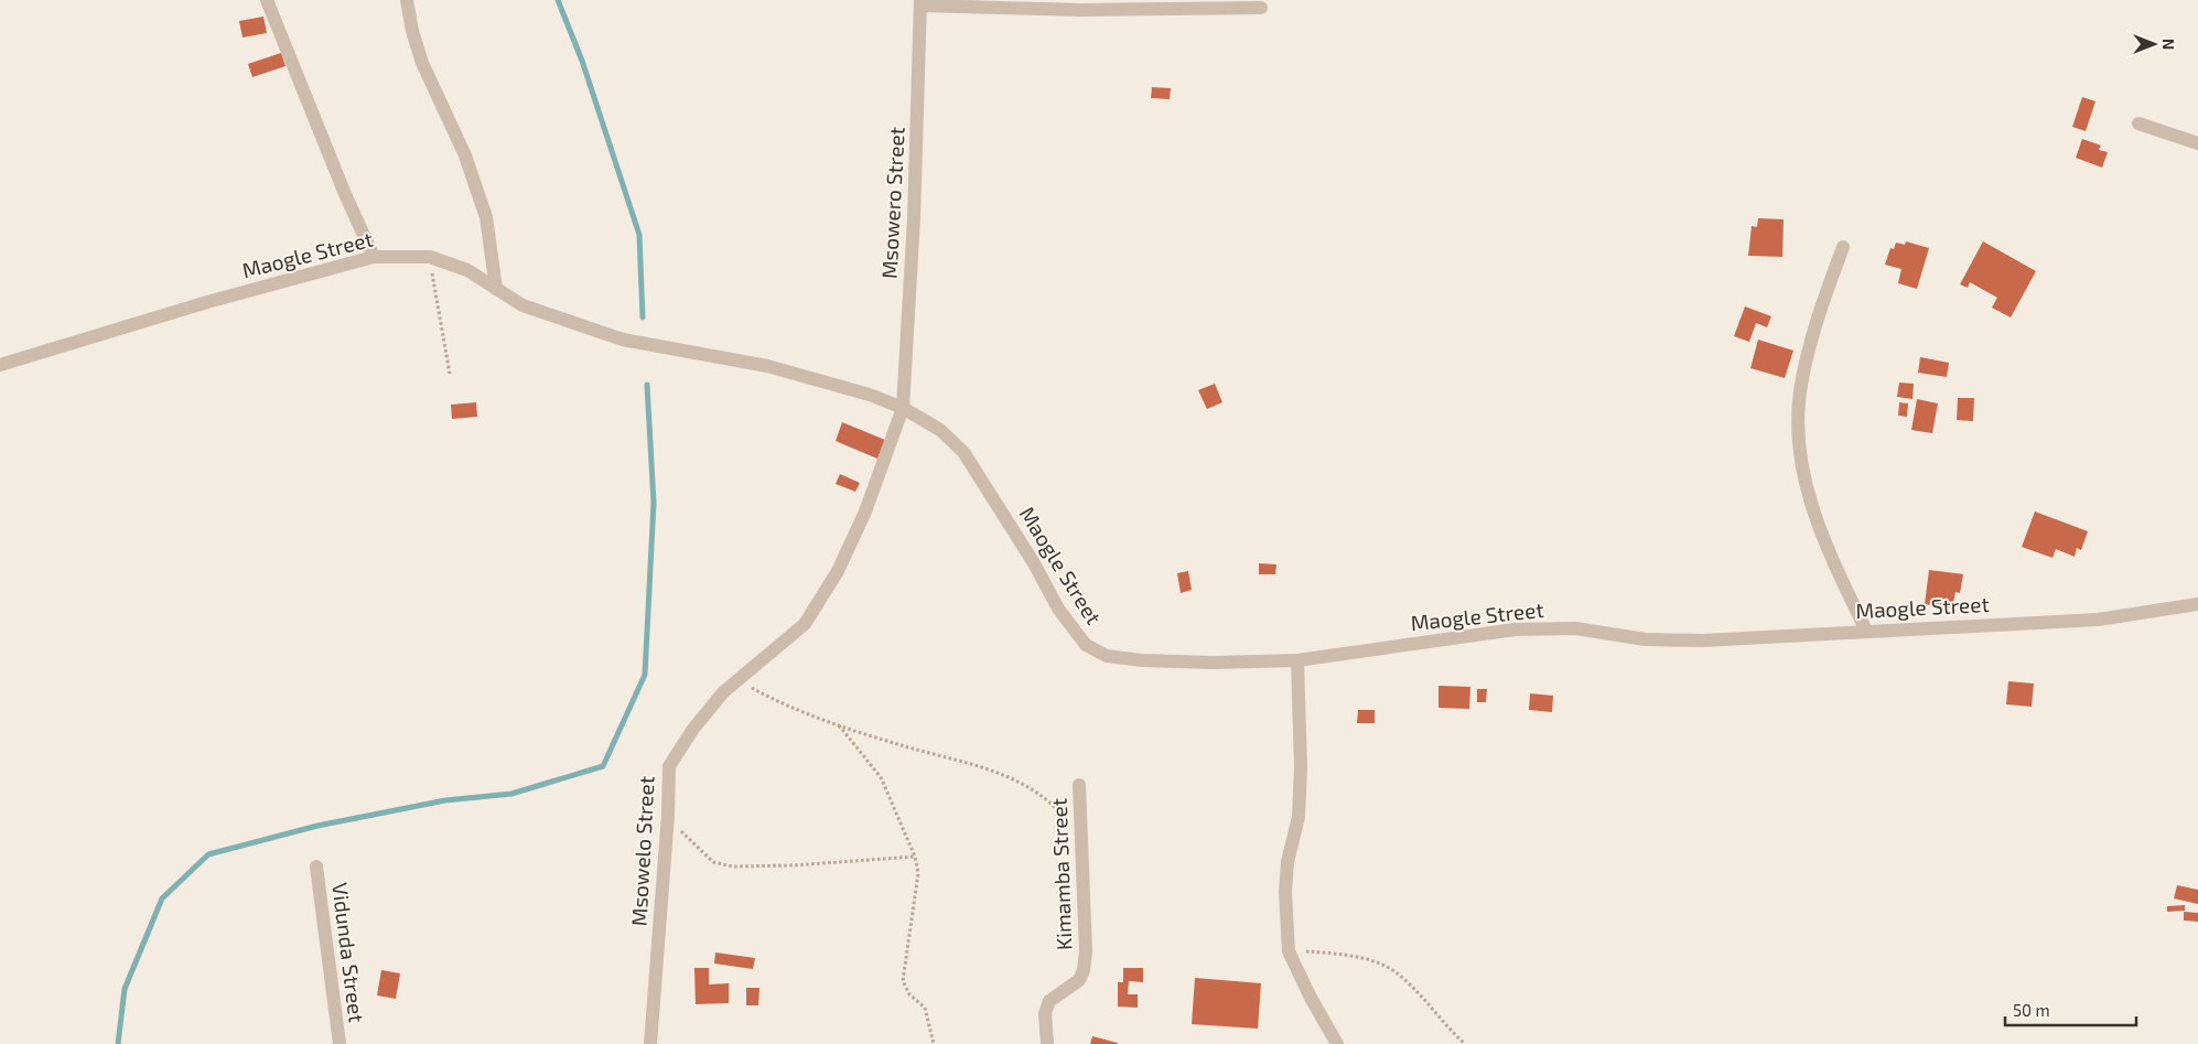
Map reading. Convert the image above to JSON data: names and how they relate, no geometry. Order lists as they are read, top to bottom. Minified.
{"streets":{"street":["Msowero Street","Maogle Street","Msowelo Street","Kimamba Street","Vidunda Street"]},"crossings":[["Msowero Street","Maogle Street"],["Msowero Street","Msowelo Street"],["Maogle Street","Msowelo Street"]],"scale_bar":"50 m","north":"right"}
